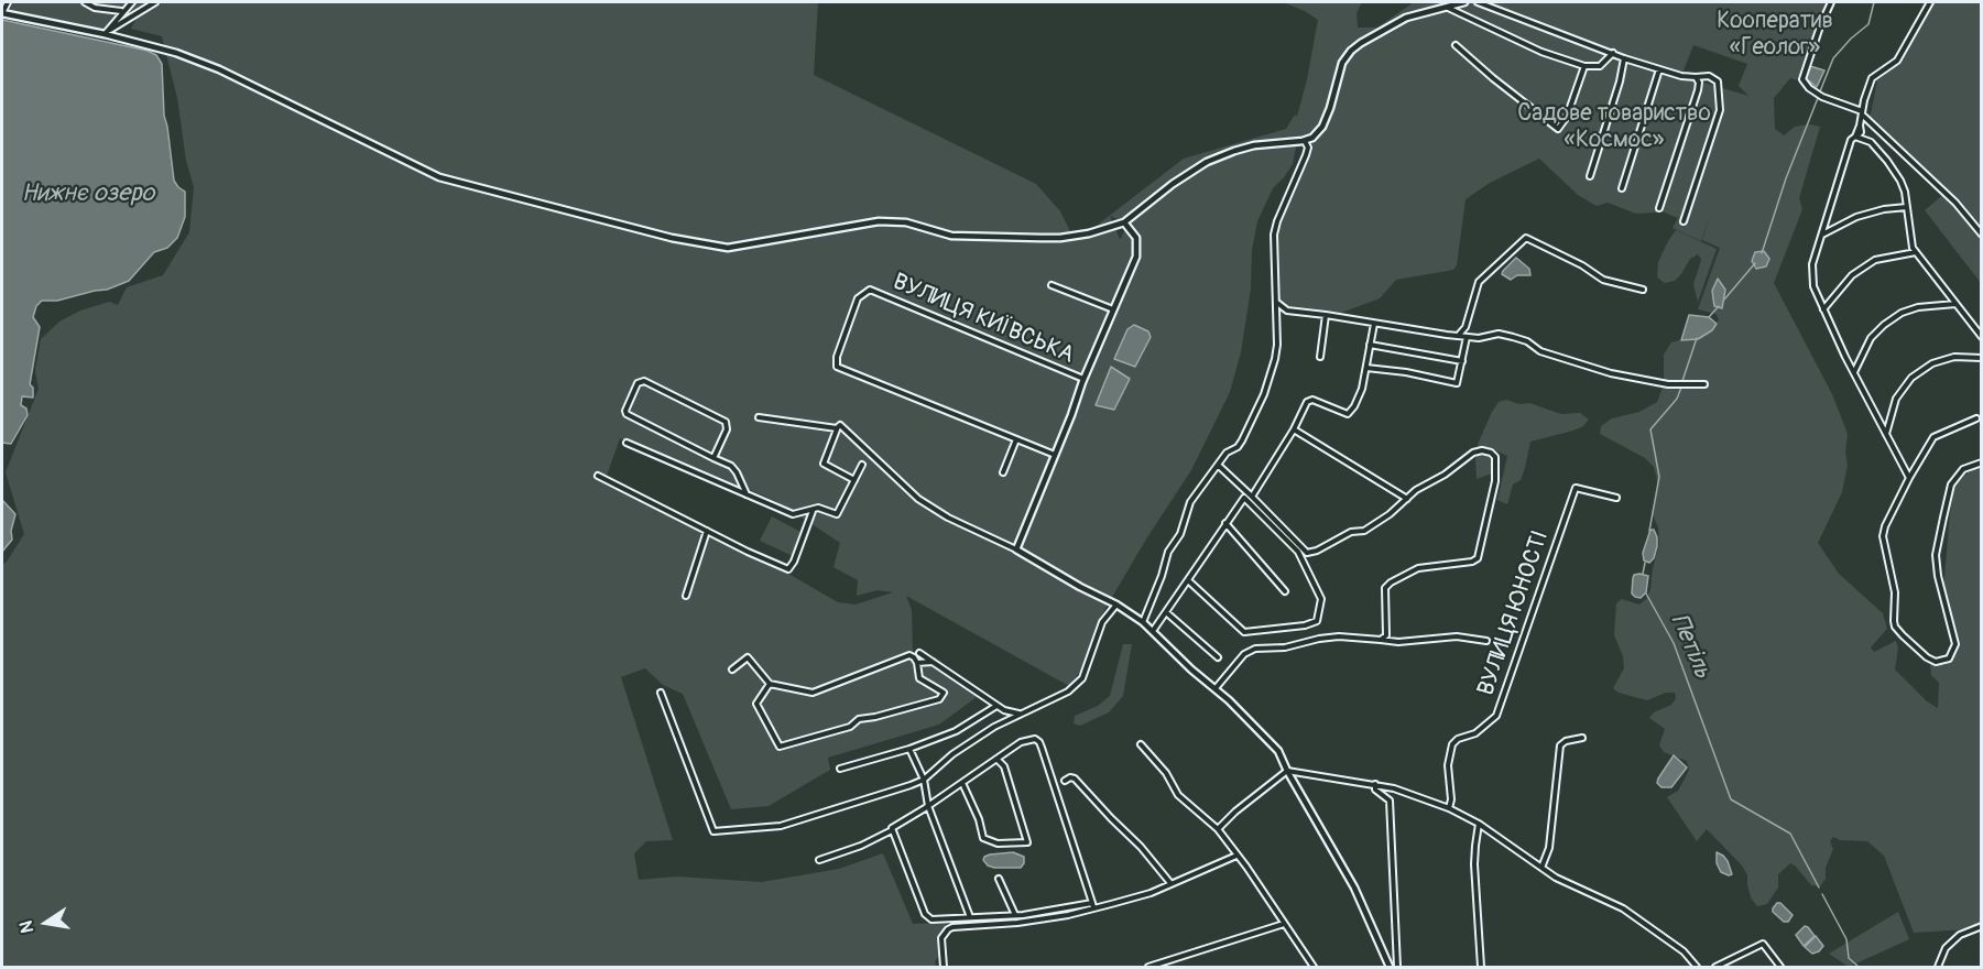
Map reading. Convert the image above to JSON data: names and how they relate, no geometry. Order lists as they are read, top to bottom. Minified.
{"streets":{"street":["ВУЛИЦЯ КИЇВСЬКА","ВУЛИЦЯ ЮНОСТІ"]},"water":["Нижнє озеро","Петіль"],"parks":["Кооператив «Геолог»","Садове товариство «Космос»"],"north":"left"}
